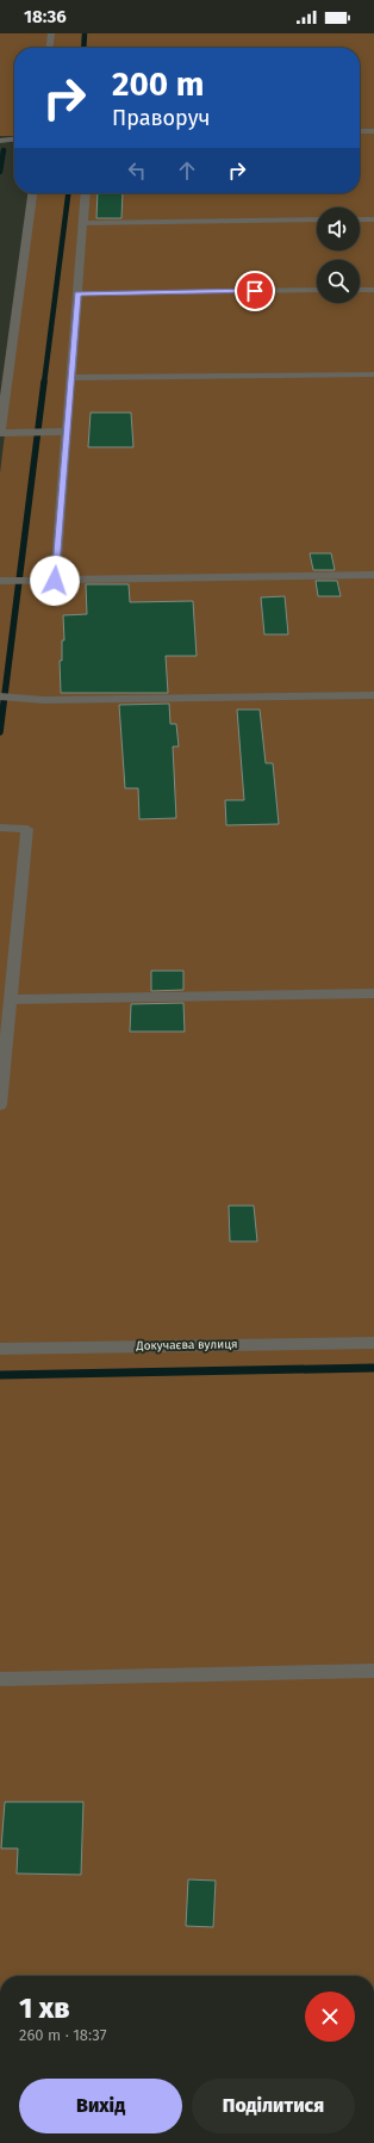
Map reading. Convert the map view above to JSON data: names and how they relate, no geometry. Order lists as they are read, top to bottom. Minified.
{"streets":{"street":["Докучаєва вулиця"]},"page":{"status":"18:36","turn":["200 m","Праворуч"],"heading":["1 хв","260 m · 18:37"],"buttons":["Вихід","Поділитися"]}}
